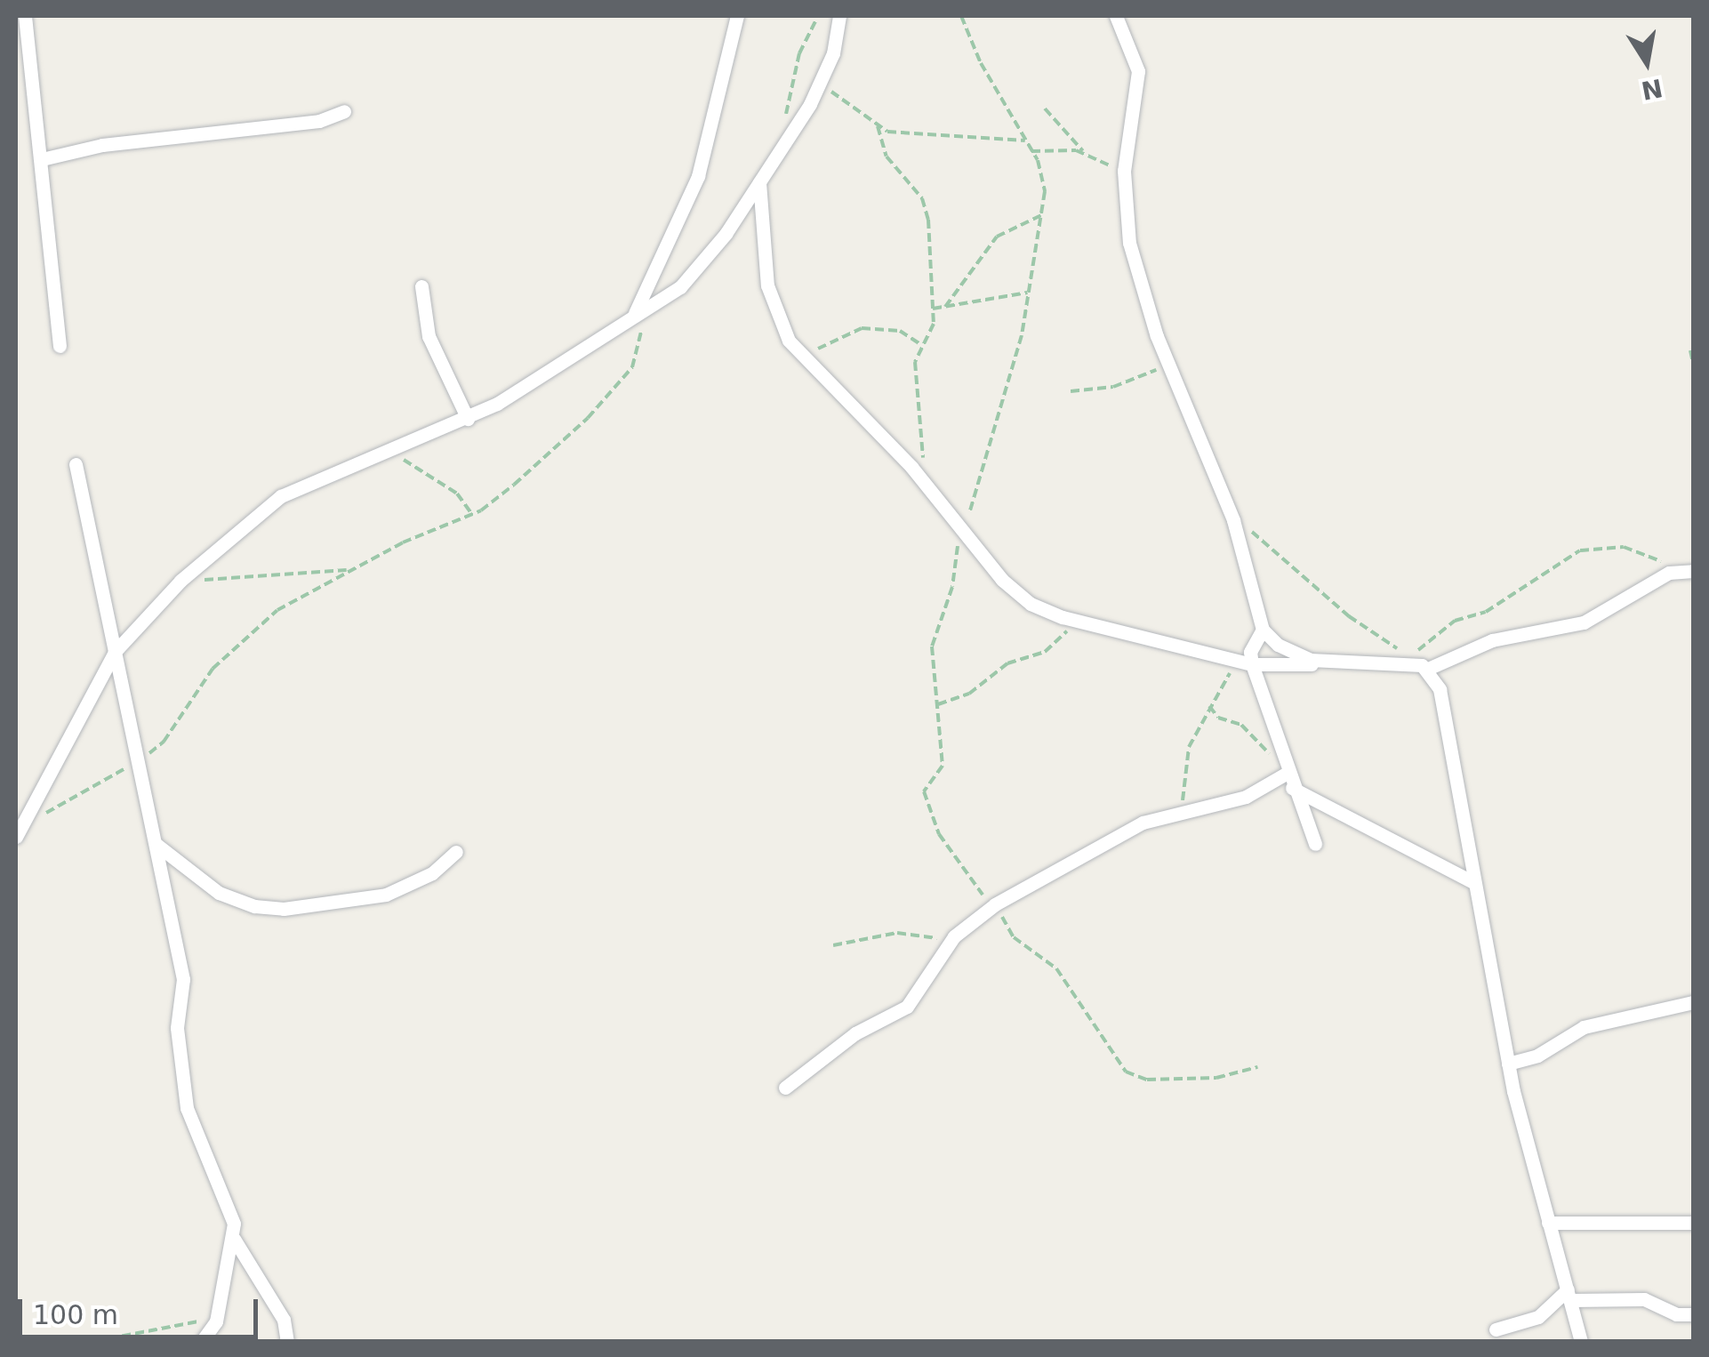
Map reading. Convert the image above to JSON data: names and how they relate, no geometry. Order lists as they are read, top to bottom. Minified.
{"scale_bar":"100 m","north":"bottom"}
